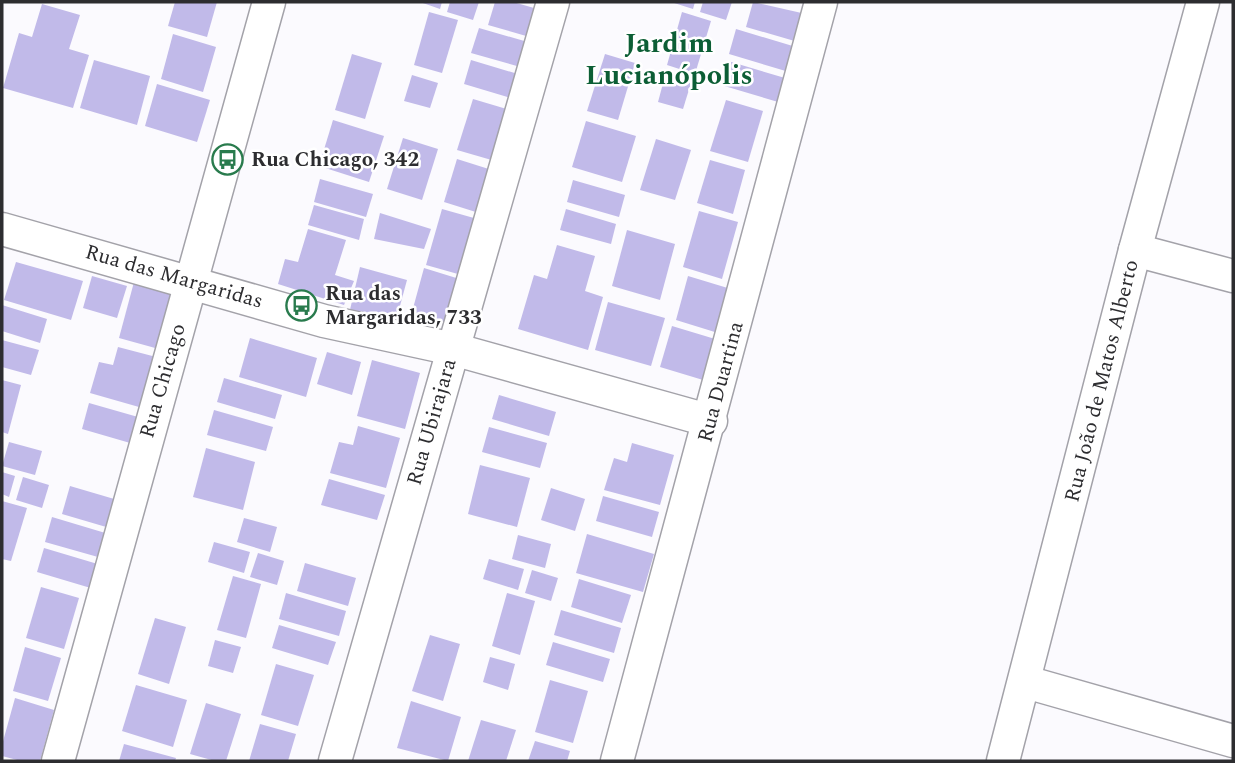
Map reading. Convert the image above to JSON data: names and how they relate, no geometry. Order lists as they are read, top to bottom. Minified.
{"streets":{"street":["Rua das Margaridas","Rua Chicago","Rua João de Matos Alberto","Rua Duartina","Rua Ubirajara"]},"crossings":[["Rua das Margaridas","Rua Chicago"],["Rua das Margaridas","Rua Duartina"],["Rua das Margaridas","Rua Ubirajara"]],"districts":["Jardim Lucianópolis"],"places":{"bus stop":["Rua Chicago, 342","Rua das Margaridas, 733"]}}
